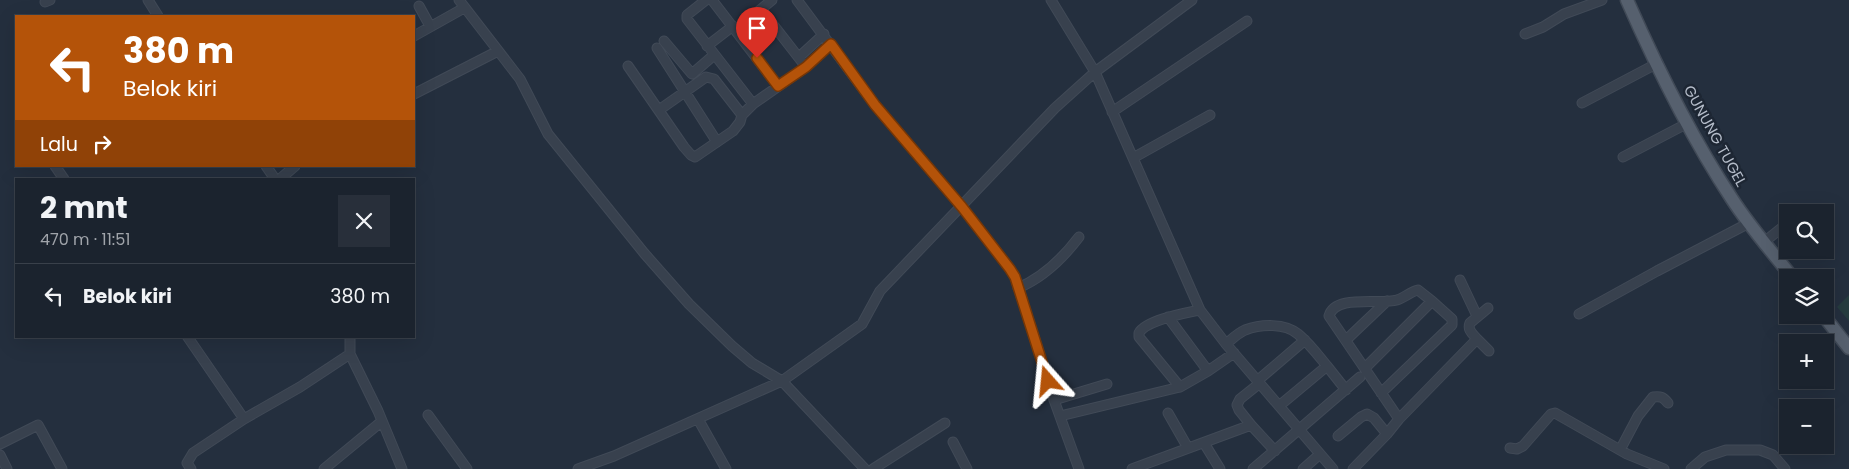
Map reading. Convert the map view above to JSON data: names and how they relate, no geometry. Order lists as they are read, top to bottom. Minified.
{"streets":{"main road":["GUNUNG TUGEL"]},"page":{"turn":["380 m","Belok kiri"],"then":"Lalu","heading":["2 mnt","470 m · 11:51"],"map_buttons":["+","−"],"list":[{"name":"Belok kiri","value":"380 m"}]}}
